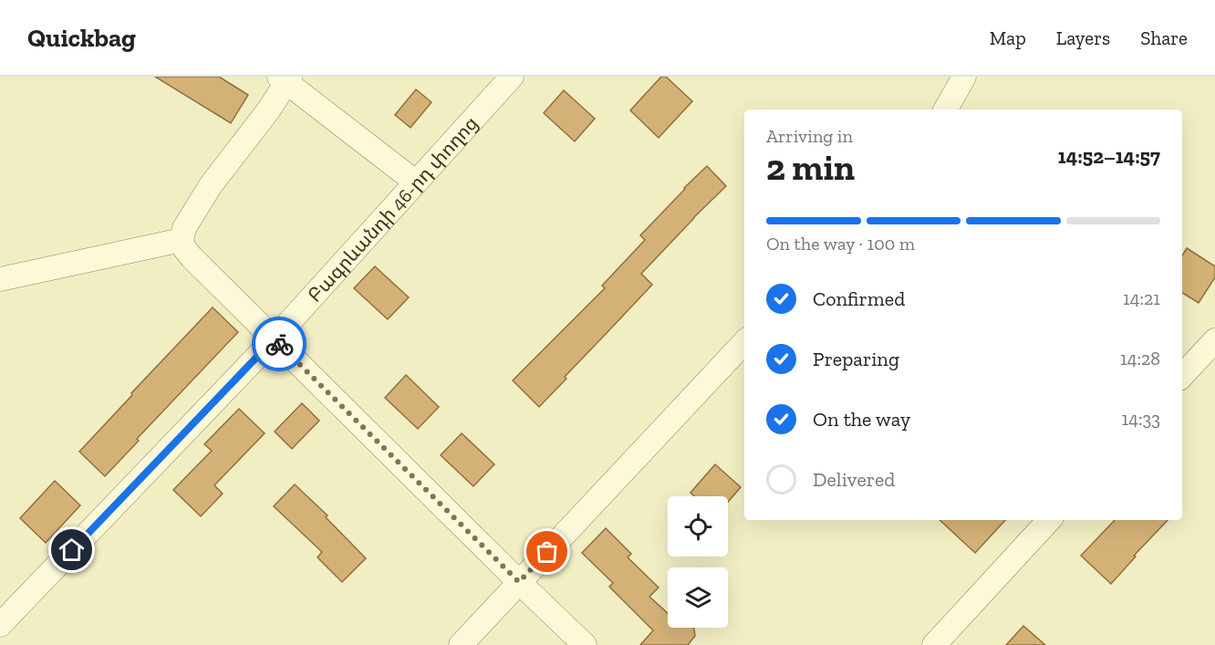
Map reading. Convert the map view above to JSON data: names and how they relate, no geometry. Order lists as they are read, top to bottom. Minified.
{"streets":{"street":["Բագրևանդի 46-րդ փողոց"]},"page":{"header":"Quickbag","nav":["Map","Layers","Share"],"heading":["2 min","Arriving in","14:52–14:57"],"bar":"On the way · 100 m","list":[["Confirmed","14:21"],["Preparing","14:28"],["On the way","14:33"],"Delivered"]}}
